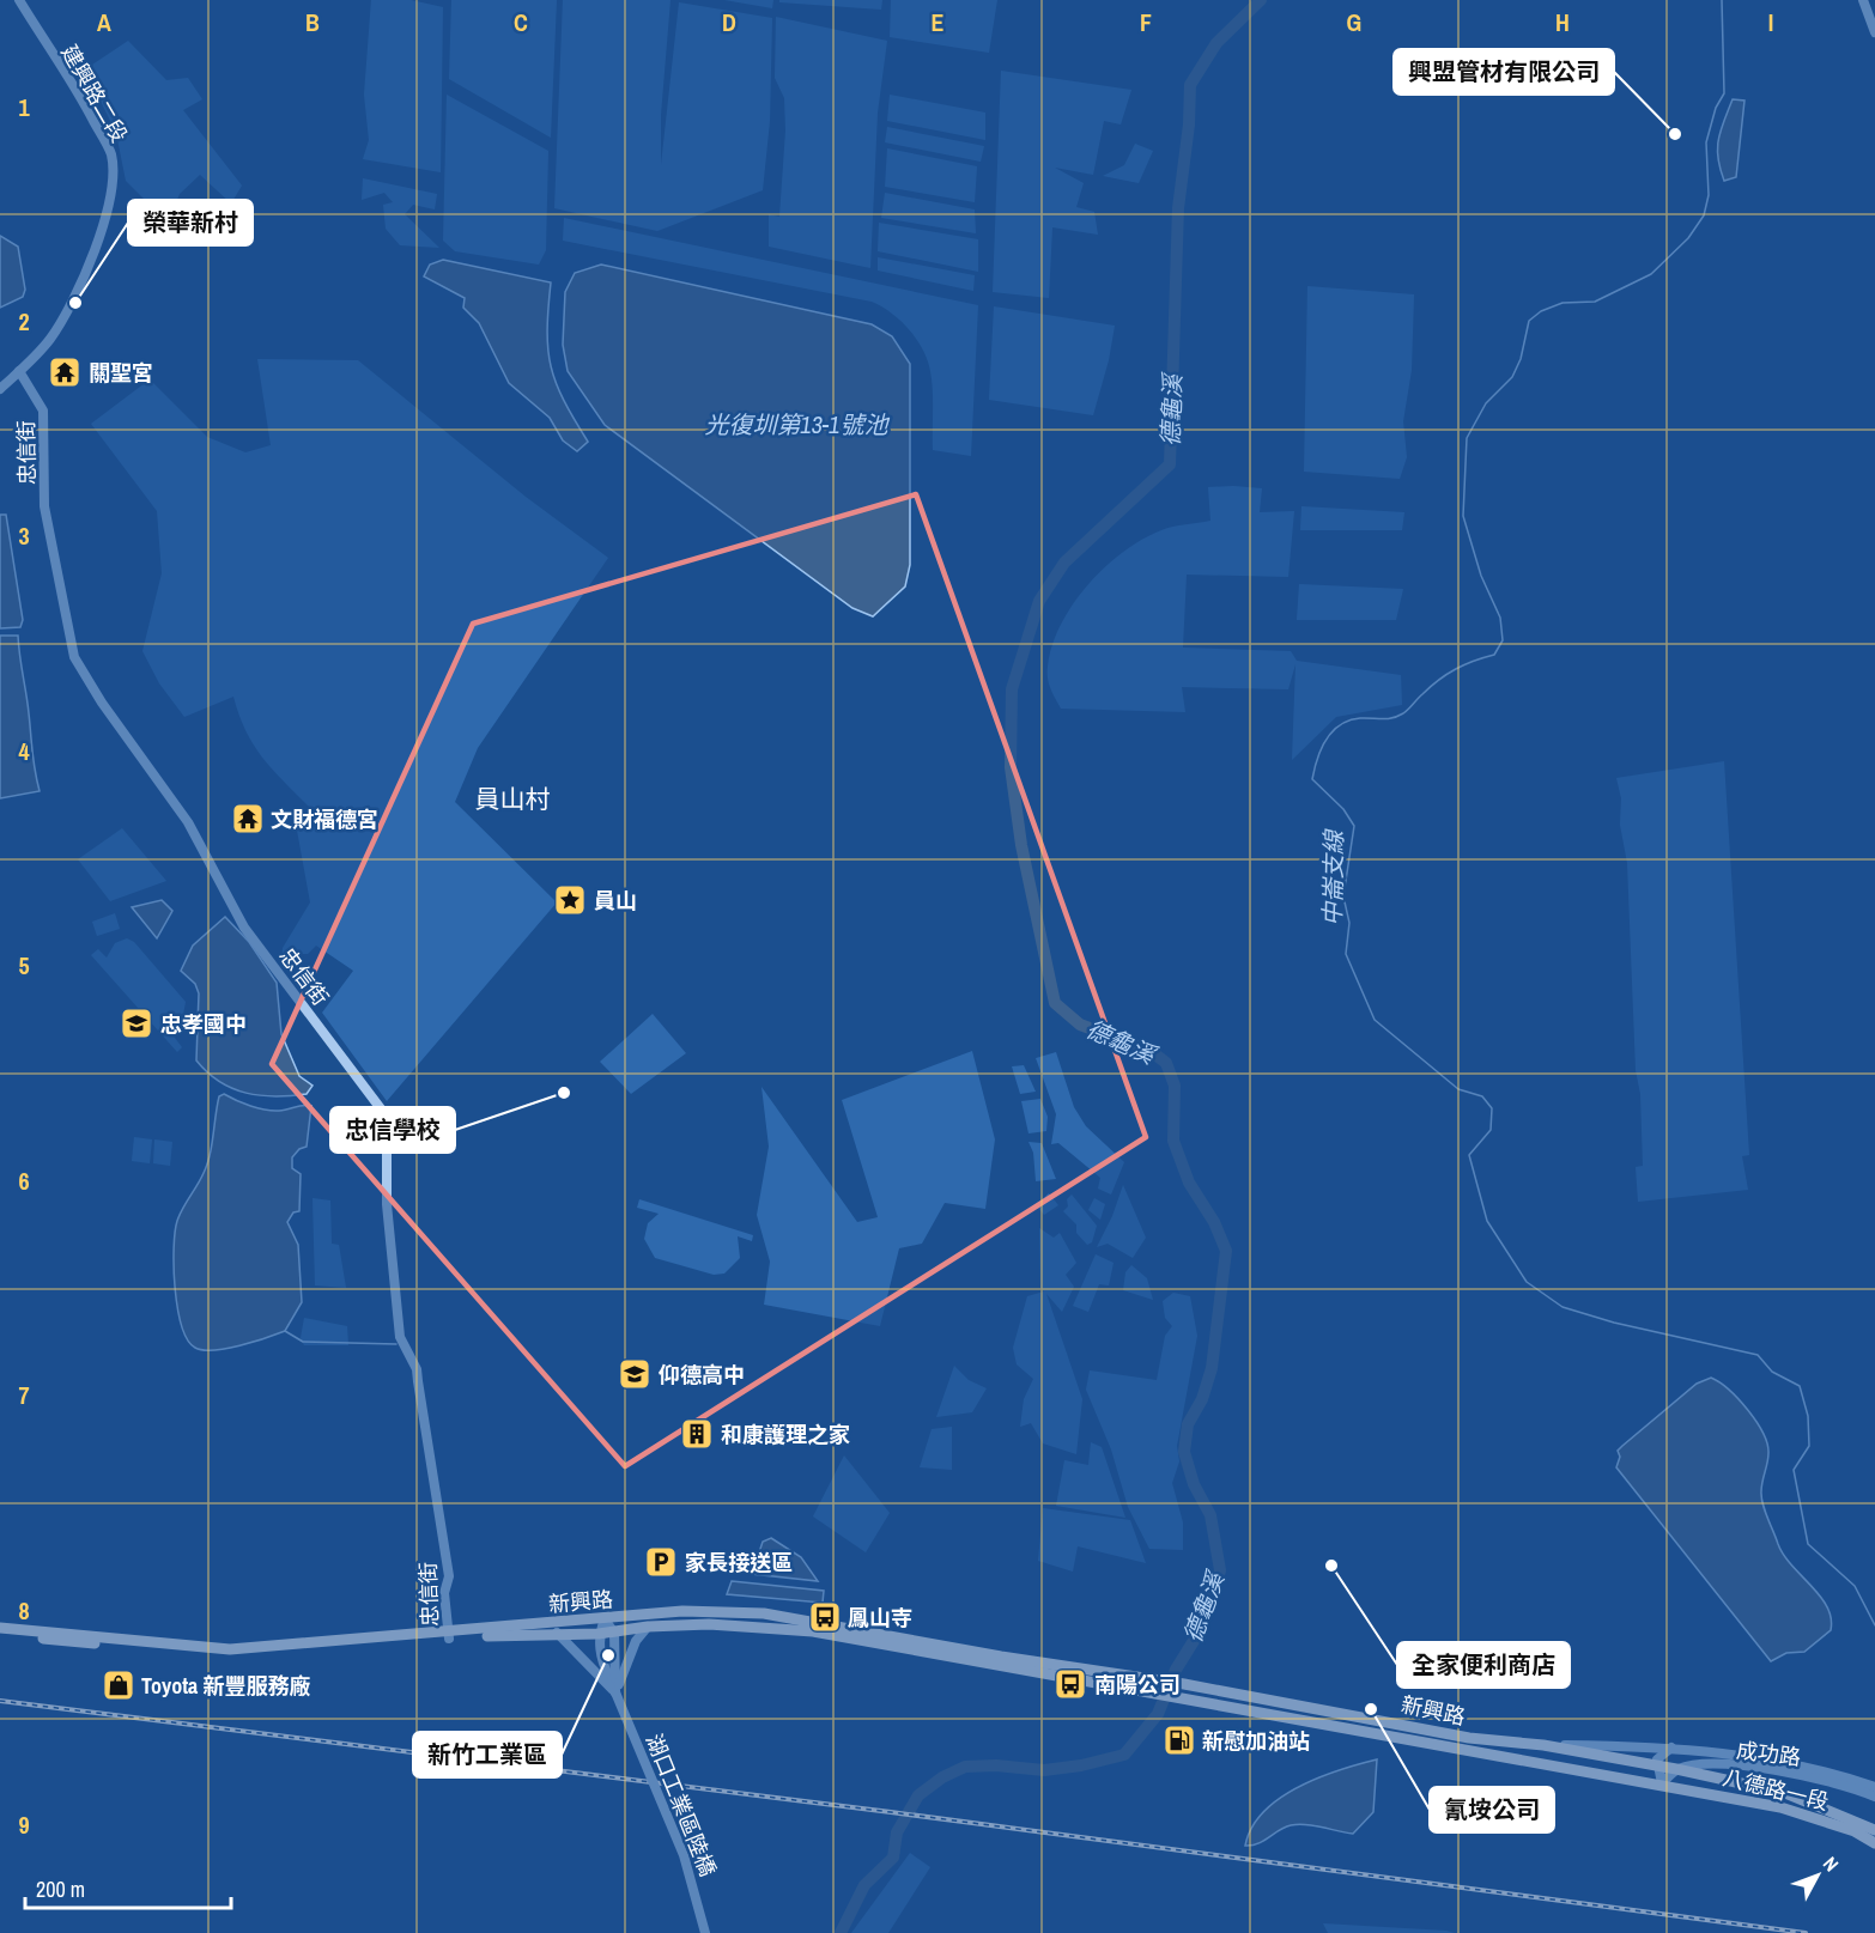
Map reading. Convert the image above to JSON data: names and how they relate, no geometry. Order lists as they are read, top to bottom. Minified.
{"streets":{"main road":["新興路","八德路一段"],"street":["建興路二段","忠信街","成功路","湖口工業區陸橋"]},"crossings":[["建興路二段","忠信街"],["忠信街","新興路"],["新興路","成功路"],["新興路","八德路一段"],["新興路","湖口工業區陸橋"],["成功路","八德路一段"]],"districts":["員山村"],"water":["德龜溪","光復圳第13-1號池","中崙支線"],"places":{"other":["興盟管材有限公司","榮華新村","忠信學校","全家便利商店","新竹工業區","氰垵公司"],"temple":["關聖宮","文財福德宮"],"place":["員山"],"school or university":["忠孝國中","仰德高中"],"building":["和康護理之家"],"parking":["家長接送區"],"bus stop":["鳳山寺","南陽公司"],"shop":["Toyota 新豐服務廠"],"fuel station":["新慰加油站"]},"scale_bar":"200 m","north":"top right","grid":{"columns":["A","B","C","D","E","F","G","H","I"],"rows":["1","2","3","4","5","6","7","8","9"]}}
